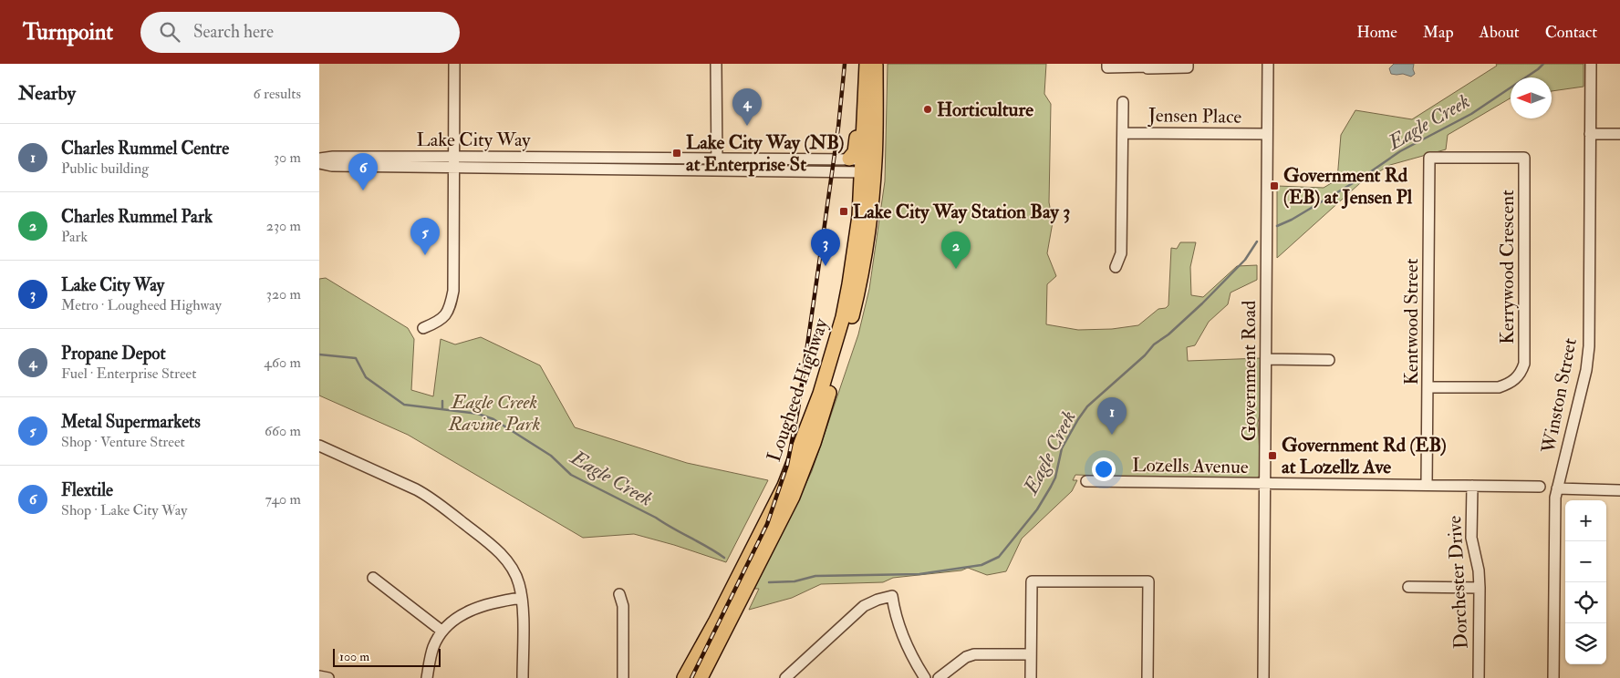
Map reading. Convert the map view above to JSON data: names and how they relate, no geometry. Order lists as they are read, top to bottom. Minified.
{"streets":{"main road":["Lougheed Highway"],"street":["Jensen Place","Lake City Way","Kerrywood Crescent","Kentwood Street","Government Road","Winston Street","Lozells Avenue","Dorchester Drive"]},"crossings":[["Jensen Place","Government Road"],["Lake City Way","Lougheed Highway"],["Kerrywood Crescent","Kentwood Street"],["Kentwood Street","Lozells Avenue"],["Government Road","Lozells Avenue"],["Lozells Avenue","Dorchester Drive"]],"water":["Eagle Creek"],"parks":["Eagle Creek Ravine Park"],"places":{"other":["Horticulture"],"transit":["Lake City Way (NB) at Enterprise St","Government Rd (EB) at Jensen Pl","Lake City Way Station Bay 3","Government Rd (EB) at Lozellz Ave"]},"scale_bar":"100 m","north":"left","page":{"header":"Turnpoint","search":"Search here","nav":["Home","Map","About","Contact"],"heading":["Nearby","6 results"],"pins":["4","6","5","3","2","1"],"list":[{"mark":"1","name":"Charles Rummel Centre","note":"Public building","value":"30 m"},{"mark":"2","name":"Charles Rummel Park","note":"Park","value":"230 m"},{"mark":"3","name":"Lake City Way","note":"Metro · Lougheed Highway","value":"320 m"},{"mark":"4","name":"Propane Depot","note":"Fuel · Enterprise Street","value":"460 m"},{"mark":"5","name":"Metal Supermarkets","note":"Shop · Venture Street","value":"660 m"},{"mark":"6","name":"Flextile","note":"Shop · Lake City Way","value":"740 m"}],"map_buttons":["+","−"],"scale":"100 m"}}
